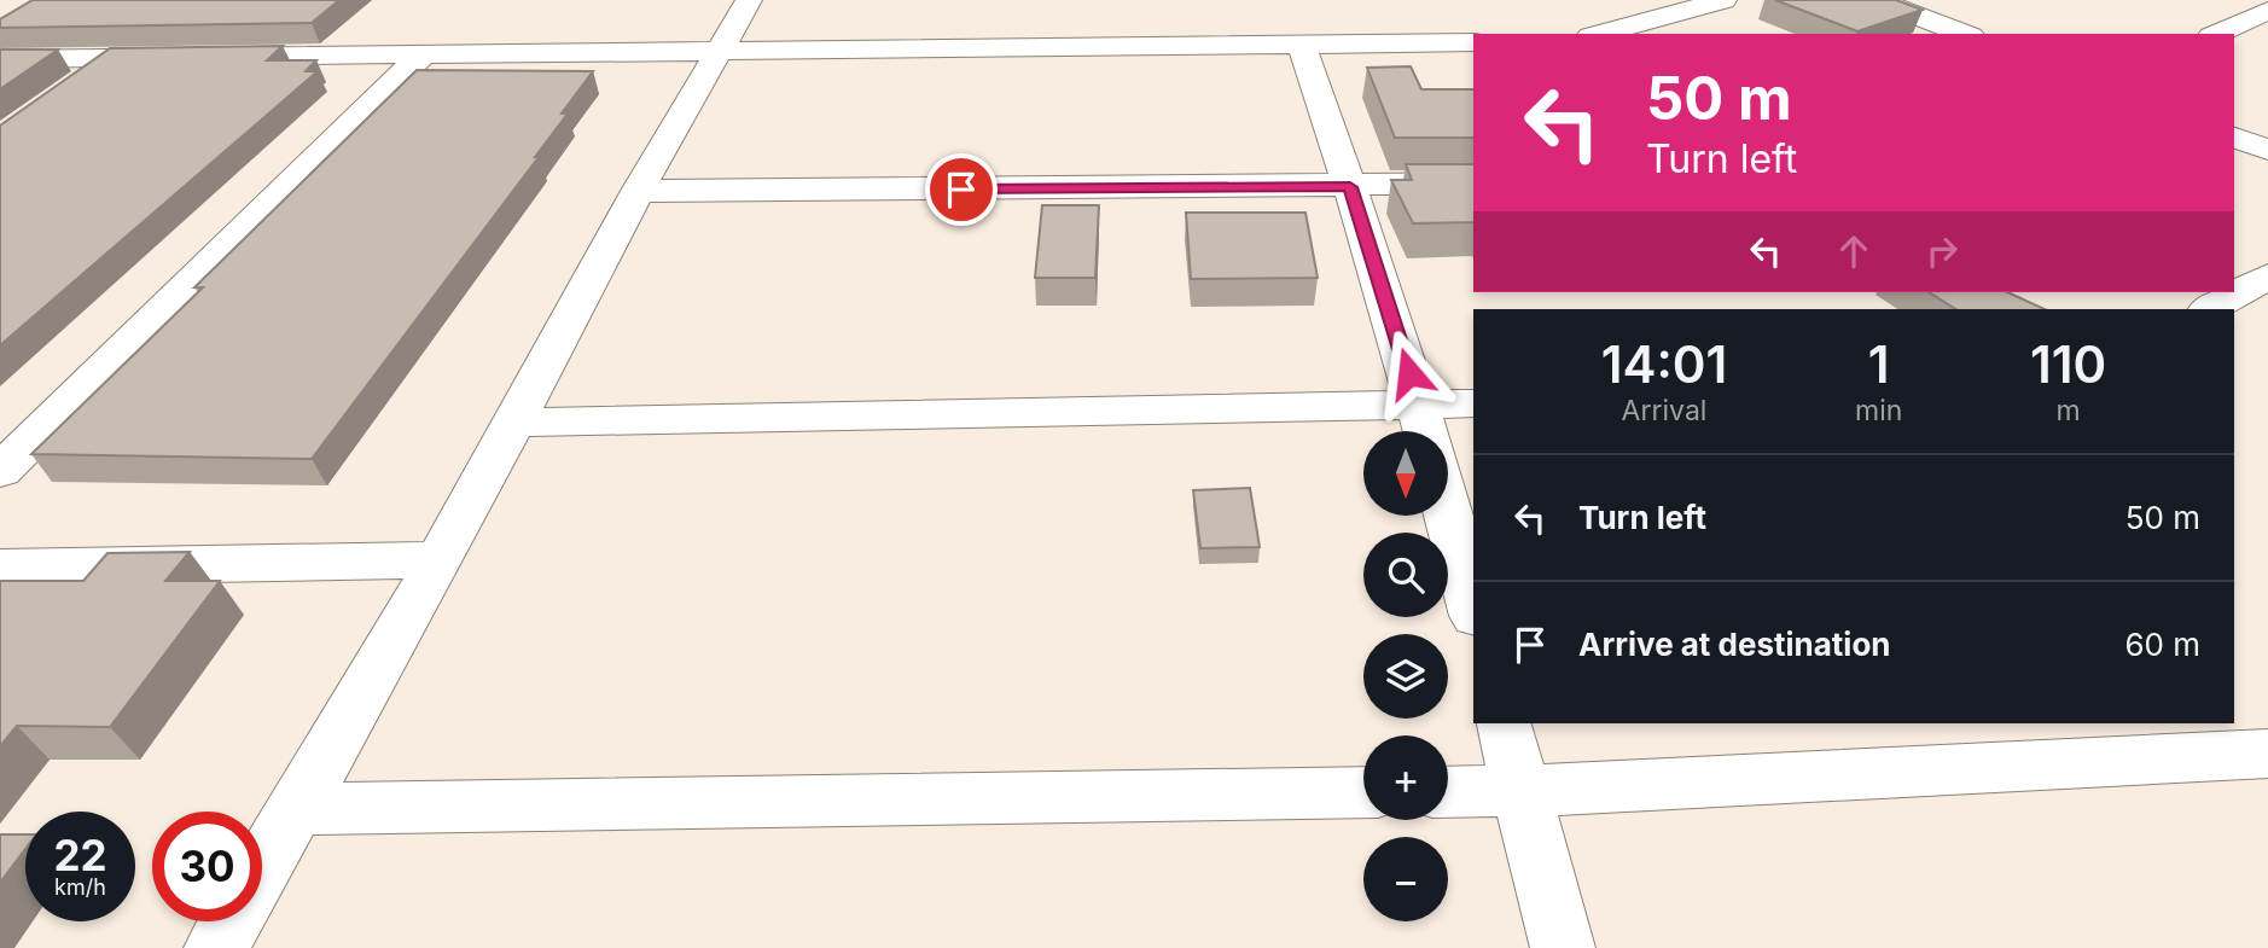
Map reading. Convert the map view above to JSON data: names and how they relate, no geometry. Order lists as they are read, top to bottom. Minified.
{"north":"bottom","page":{"turn":["50 m","Turn left"],"eta":["14:01","Arrival","1","min","110","m"],"map_buttons":["+","−"],"list":[{"name":"Turn left","value":"50 m"},{"name":"Arrive at destination","value":"60 m"}],"speed":"22 km/h","limit":"30"}}
